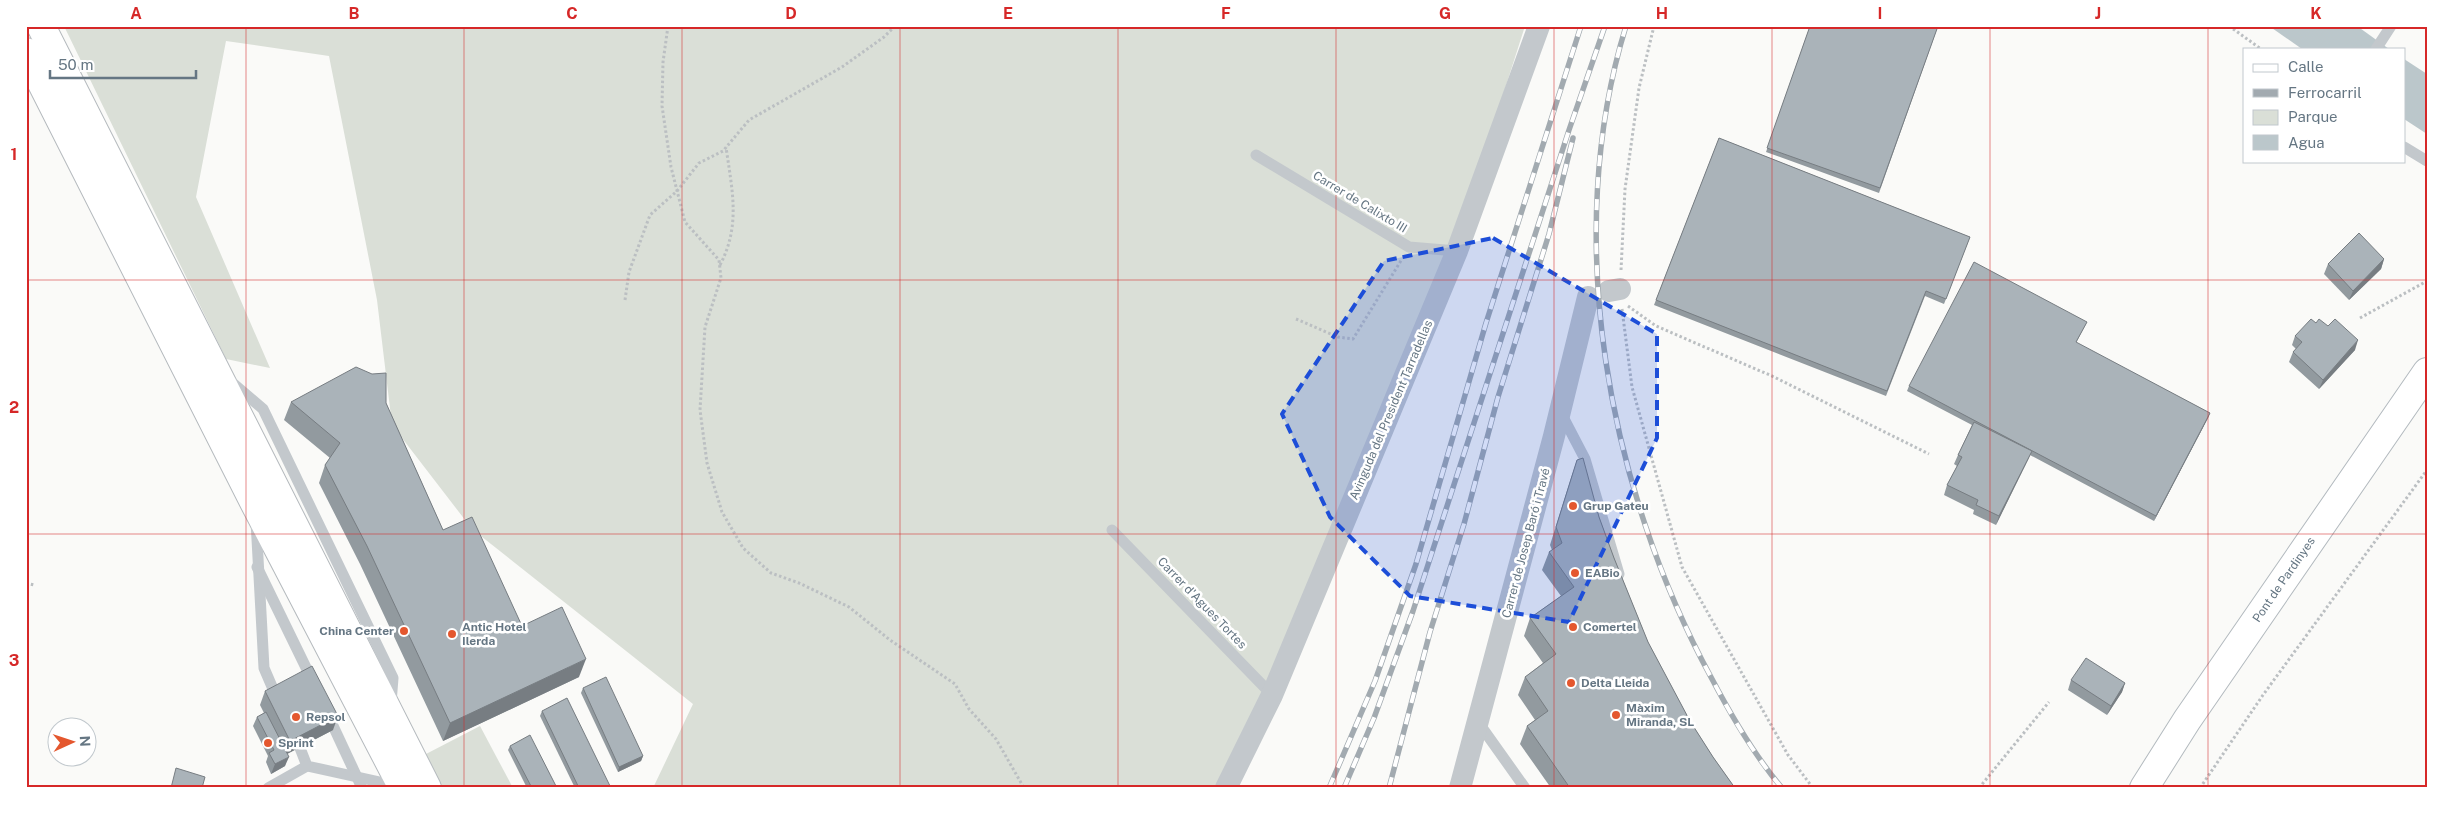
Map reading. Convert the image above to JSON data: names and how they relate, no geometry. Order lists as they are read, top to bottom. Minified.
{"streets":{"main road":["Pont de Pardinyes"],"street":["Avinguda del President Tarradellas","Carrer de Josep Baró i Travé"],"lane":["Carrer de Calixto III","Carrer d'Agues Tortes"]},"crossings":[["Carrer de Calixto III","Avinguda del President Tarradellas"],["Avinguda del President Tarradellas","Carrer d'Agues Tortes"]],"places":["Grup Gateu","EABio","Comertel","China Center","Antic Hotel Ilerda","Delta Lleida","Màxim Miranda, SL","Repsol","Sprint"],"legend":["Calle","Ferrocarril","Parque","Agua"],"scale_bar":"50 m","north":"right","grid":{"columns":["A","B","C","D","E","F","G","H","I","J","K"],"rows":["1","2","3"]}}
